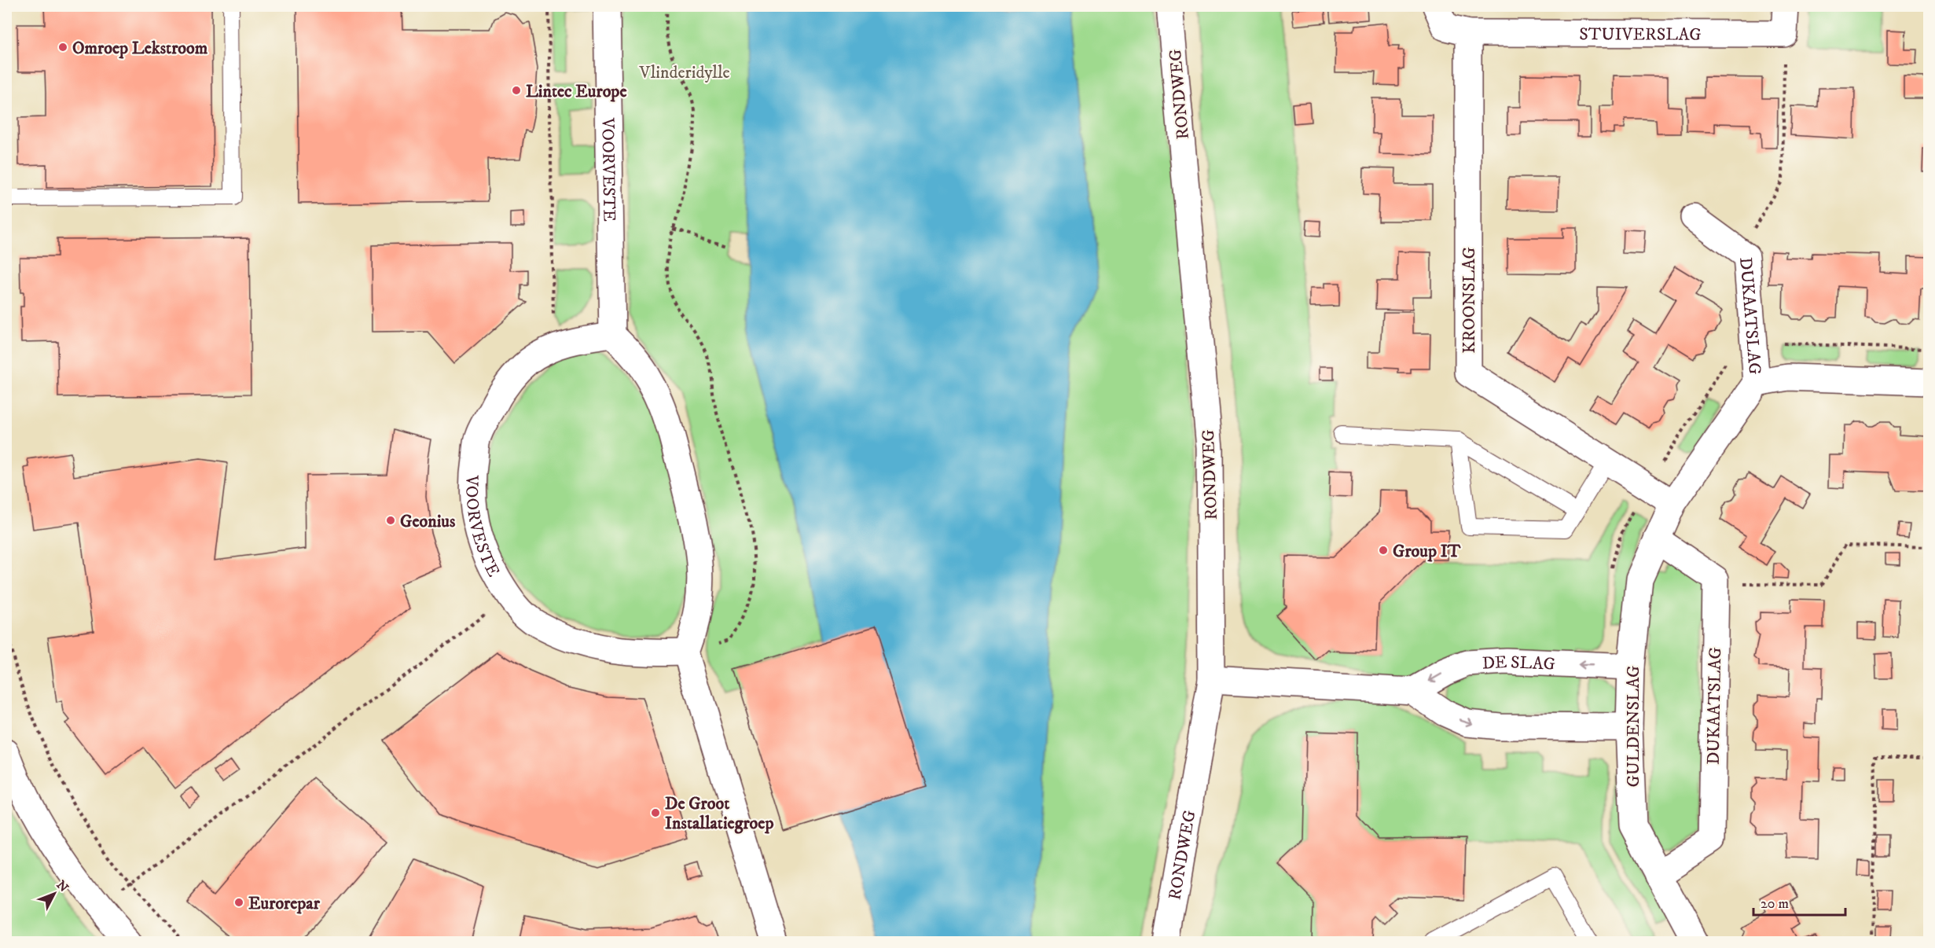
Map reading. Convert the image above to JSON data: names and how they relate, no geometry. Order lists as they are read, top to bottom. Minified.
{"streets":{"street":["STUIVERSLAG","RONDWEG","VOORVESTE","KROONSLAG","DUKAATSLAG","DE SLAG","GULDENSLAG"]},"crossings":[["STUIVERSLAG","KROONSLAG"],["KROONSLAG","DUKAATSLAG"],["KROONSLAG","GULDENSLAG"],["DUKAATSLAG","GULDENSLAG"],["DE SLAG","GULDENSLAG"]],"parks":["Vlinderidylle"],"places":["Omroep Lekstroom","Lintec Europe","Geonius","Group IT","De Groot Installatiegroep","Eurorepar"],"scale_bar":"20 m","north":"top right"}
